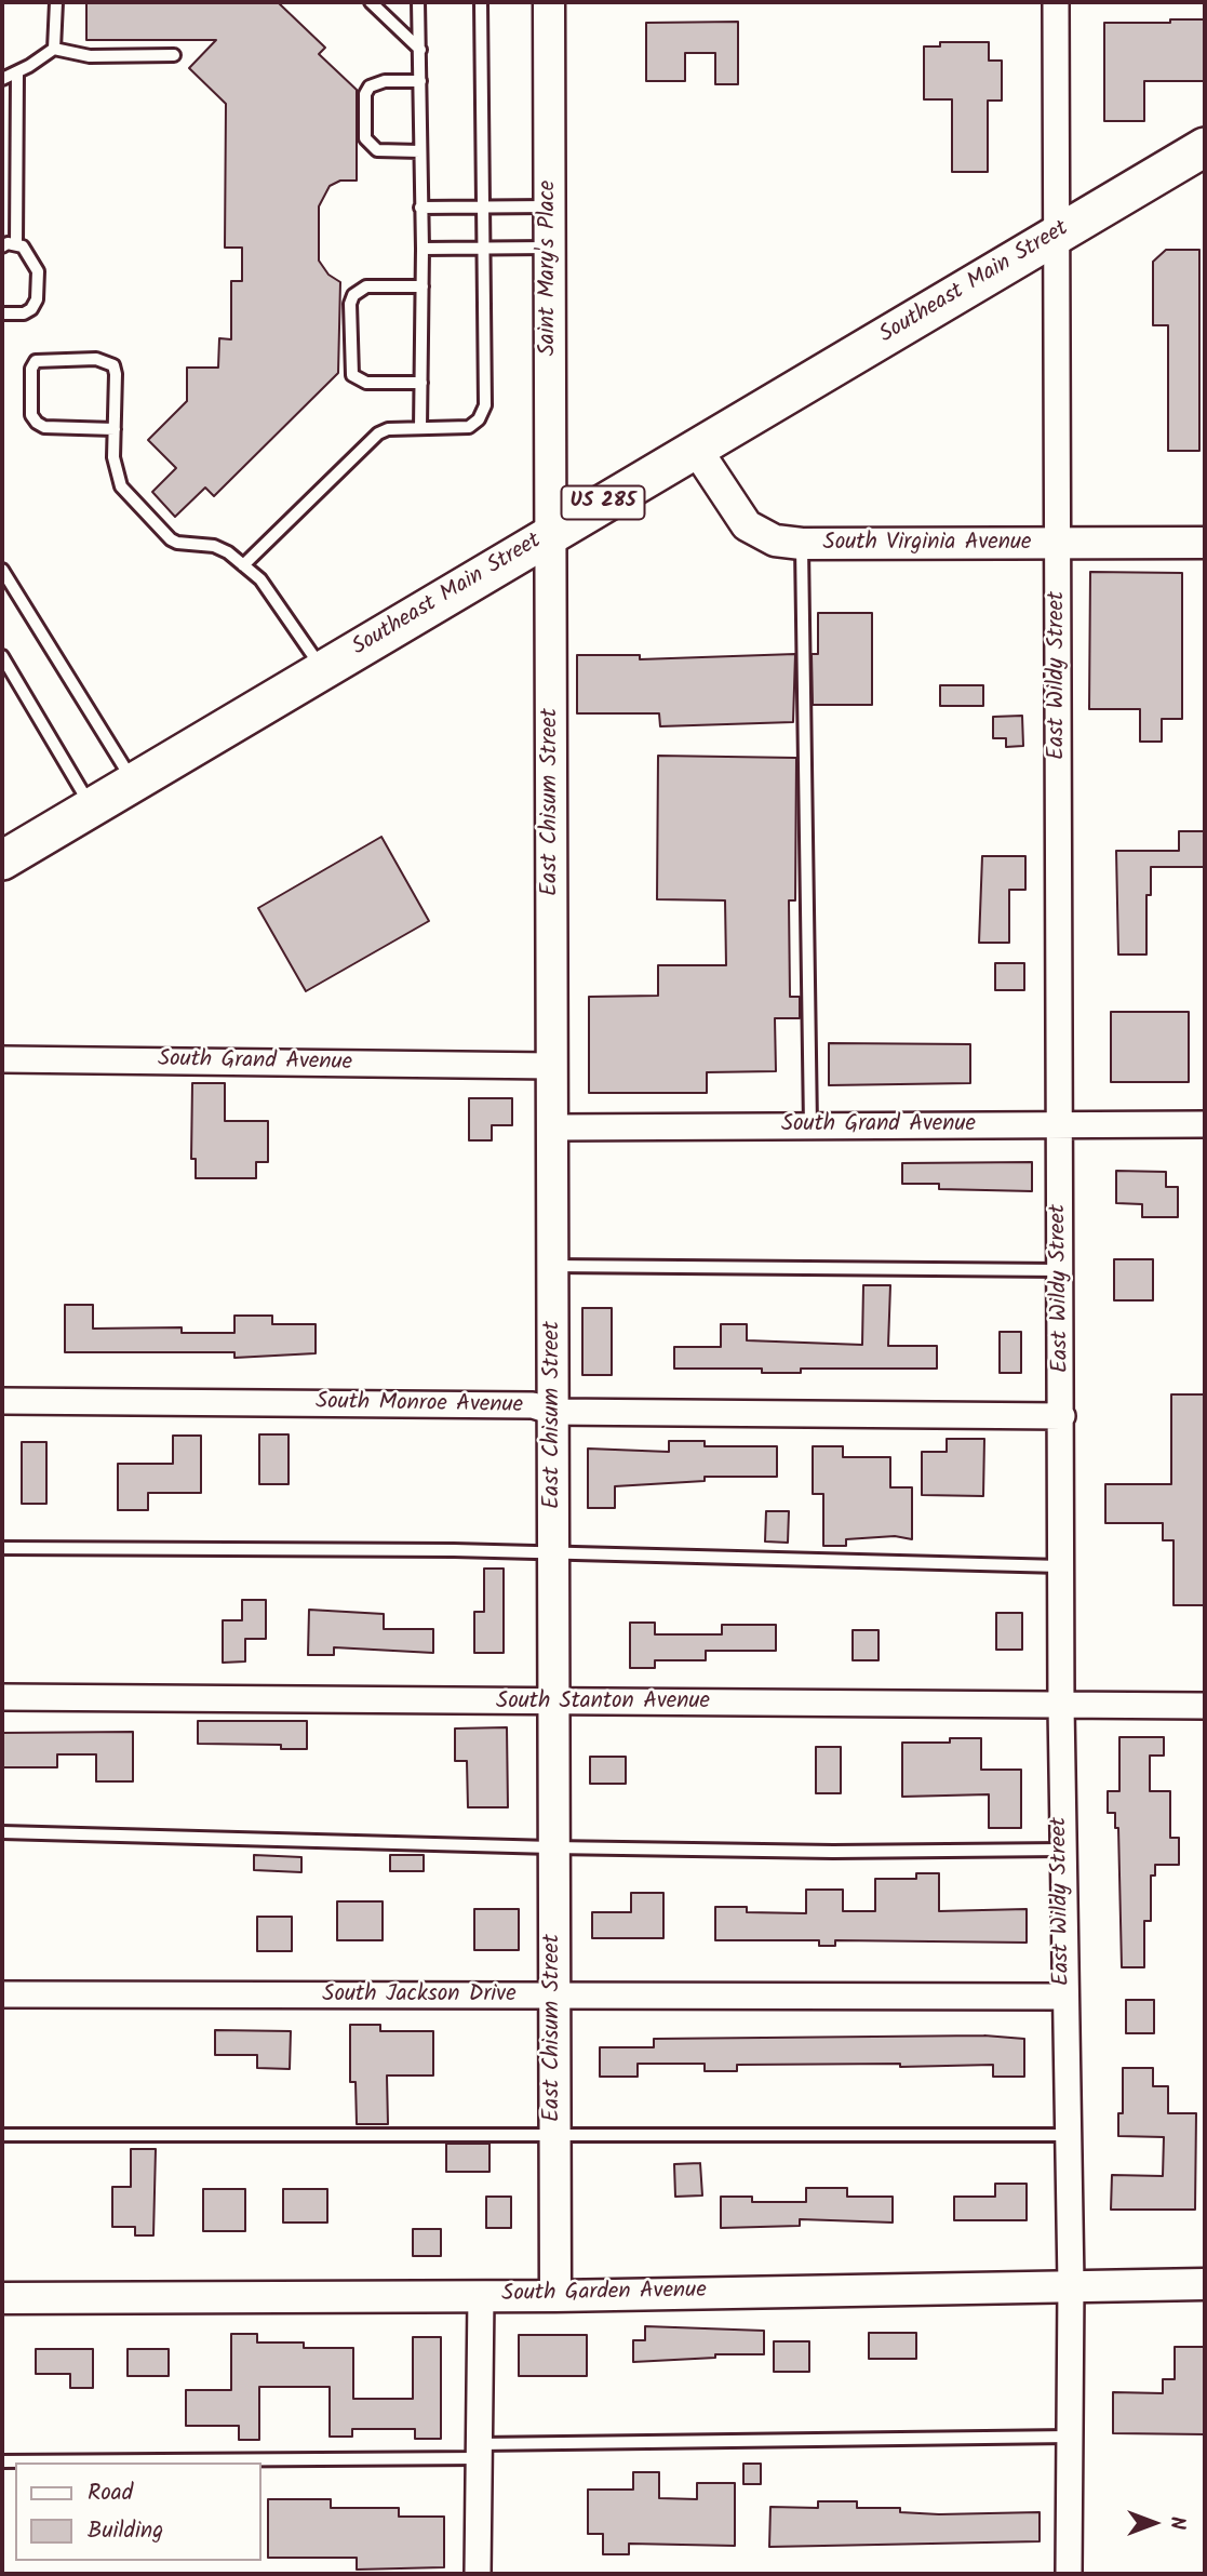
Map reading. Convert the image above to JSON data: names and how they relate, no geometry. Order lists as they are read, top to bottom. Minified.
{"streets":{"main road":["Southeast Main Street","US 285"],"street":["Saint Mary's Place","South Virginia Avenue","East Wildy Street","East Chisum Street","South Grand Avenue","South Monroe Avenue","South Stanton Avenue","South Jackson Drive","South Garden Avenue"]},"crossings":[["Saint Mary's Place","Southeast Main Street"],["Saint Mary's Place","East Chisum Street"],["Southeast Main Street","South Virginia Avenue"],["Southeast Main Street","East Wildy Street"],["Southeast Main Street","East Chisum Street"],["South Virginia Avenue","East Wildy Street"],["East Wildy Street","South Grand Avenue"],["East Wildy Street","South Monroe Avenue"],["East Wildy Street","South Stanton Avenue"],["East Wildy Street","South Jackson Drive"],["East Wildy Street","South Garden Avenue"],["East Chisum Street","South Grand Avenue"],["East Chisum Street","South Monroe Avenue"],["East Chisum Street","South Stanton Avenue"],["East Chisum Street","South Jackson Drive"],["East Chisum Street","South Garden Avenue"]],"legend":["Road","Building"],"north":"right"}
